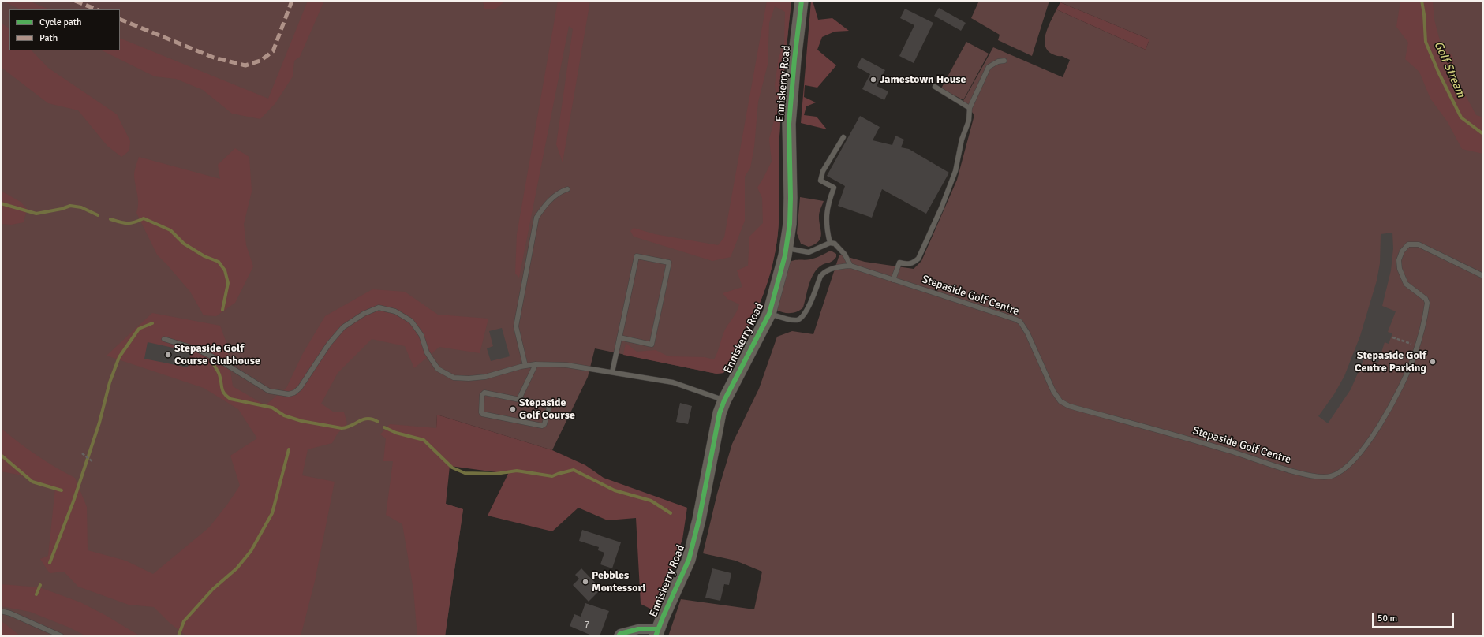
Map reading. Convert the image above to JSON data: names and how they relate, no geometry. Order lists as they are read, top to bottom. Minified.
{"streets":{"main road":["Enniskerry Road"],"lane":["Stepaside Golf Centre"]},"water":["Golf Stream"],"places":["Jamestown House","Stepaside Golf Course Clubhouse","Stepaside Golf Centre Parking","Stepaside Golf Course","Pebbles Montessori"],"house_numbers":["7"],"legend":["Cycle path","Path"],"scale_bar":"50 m"}
